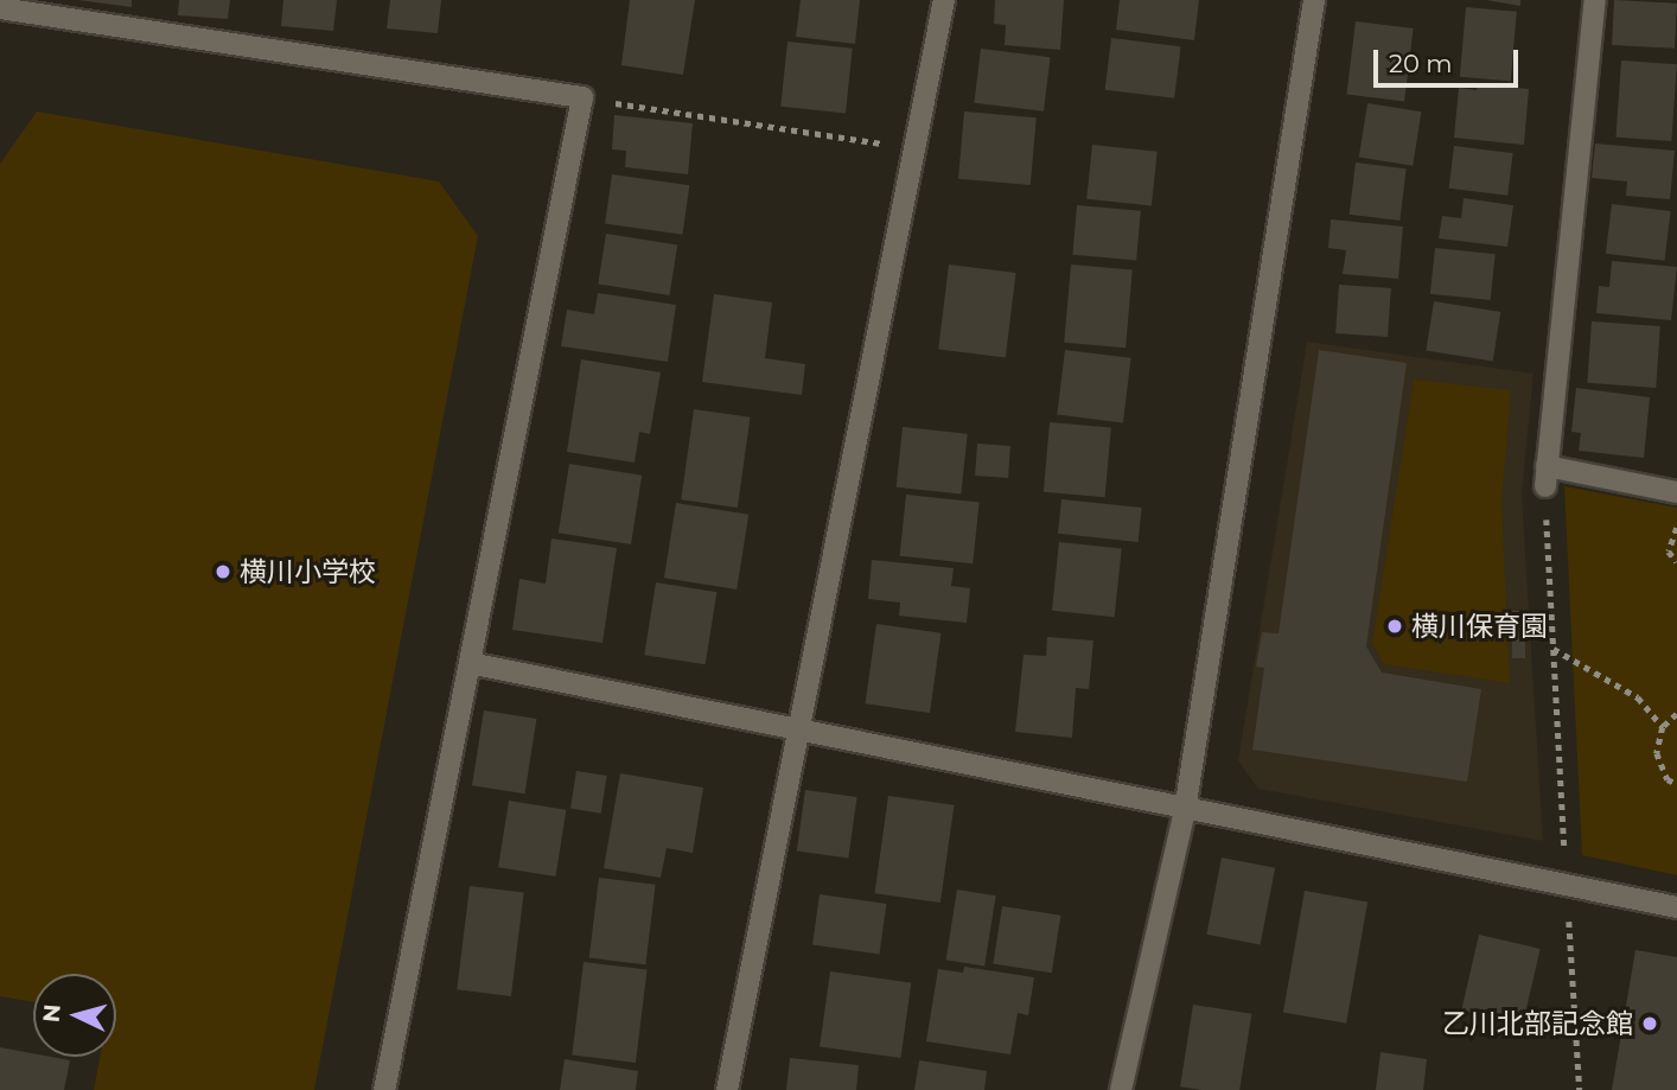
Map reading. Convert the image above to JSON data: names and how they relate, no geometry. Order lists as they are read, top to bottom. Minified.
{"places":["横川小学校","横川保育園","乙川北部記念館"],"scale_bar":"20 m","north":"left"}
